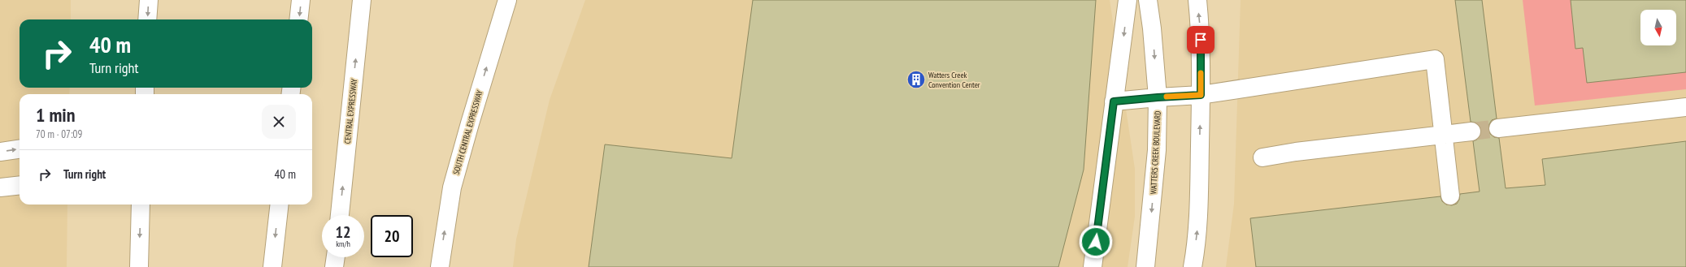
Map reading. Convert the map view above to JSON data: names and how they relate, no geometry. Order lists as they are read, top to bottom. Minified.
{"streets":{"main road":["CENTRAL EXPRESSWAY","SOUTH CENTRAL EXPRESSWAY","WATTERS CREEK BOULEVARD"]},"one_way":["CENTRAL EXPRESSWAY","SOUTH CENTRAL EXPRESSWAY"],"places":{"building":["Watters Creek Convention Center"]},"north":"bottom","page":{"turn":["40 m","Turn right"],"heading":["1 min","70 m · 07:09"],"list":[{"name":"Turn right","value":"40 m"}],"speed":"12 km/h","limit":"20"}}
